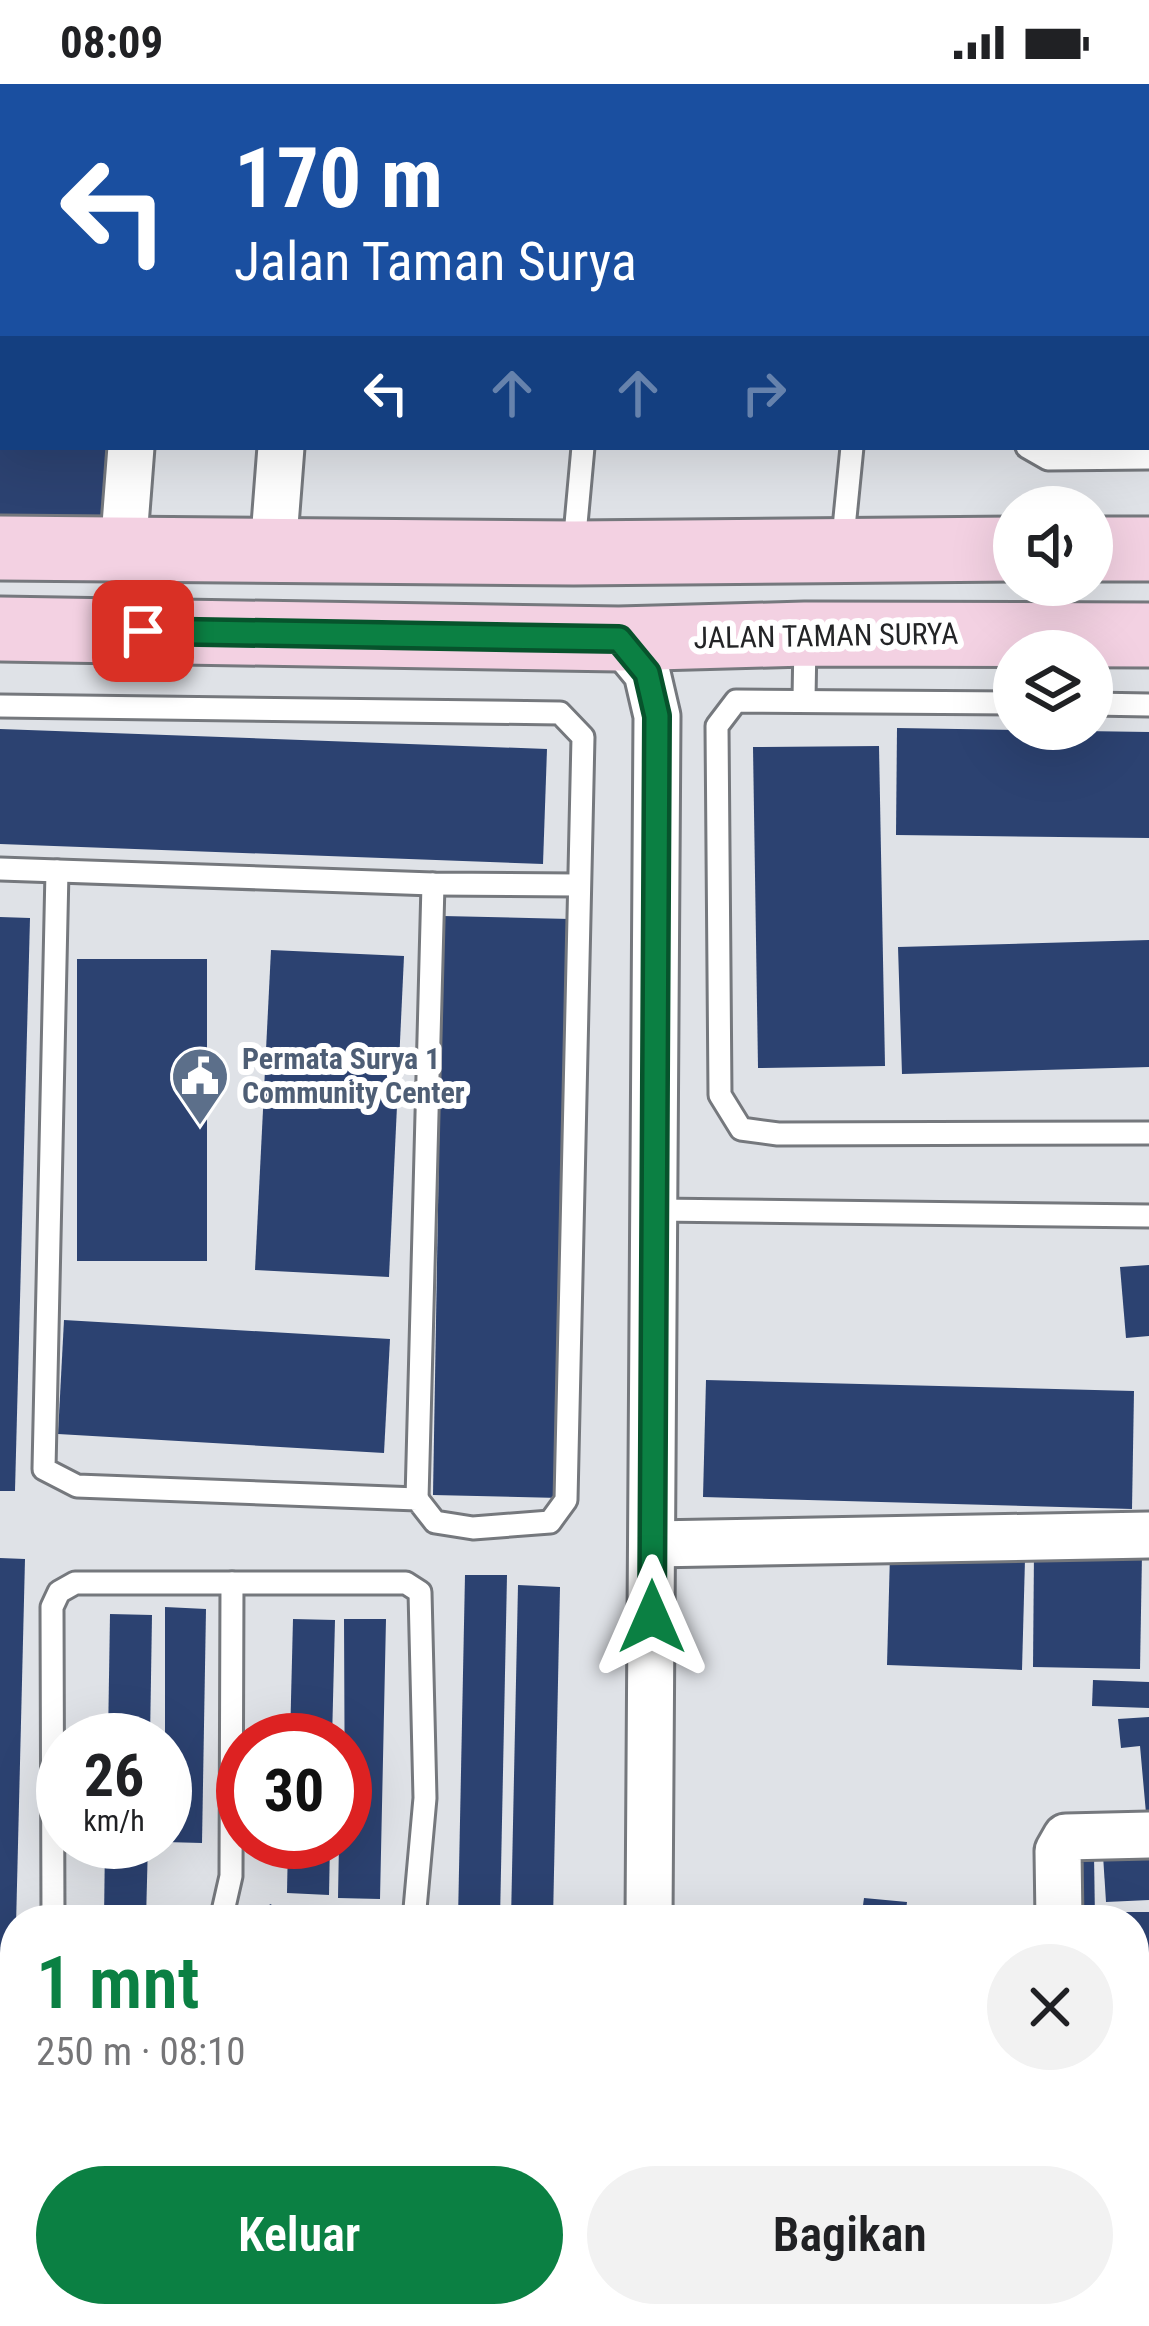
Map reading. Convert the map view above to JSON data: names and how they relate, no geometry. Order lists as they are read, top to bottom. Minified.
{"streets":{"street":["JALAN TAMAN SURYA"]},"places":{"public building":["Permata Surya 1 Community Center"]},"page":{"status":"08:09","turn":["170 m","Jalan Taman Surya"],"speed":"26 km/h","limit":"30","heading":["1 mnt","250 m · 08:10"],"buttons":["Keluar","Bagikan"]}}
